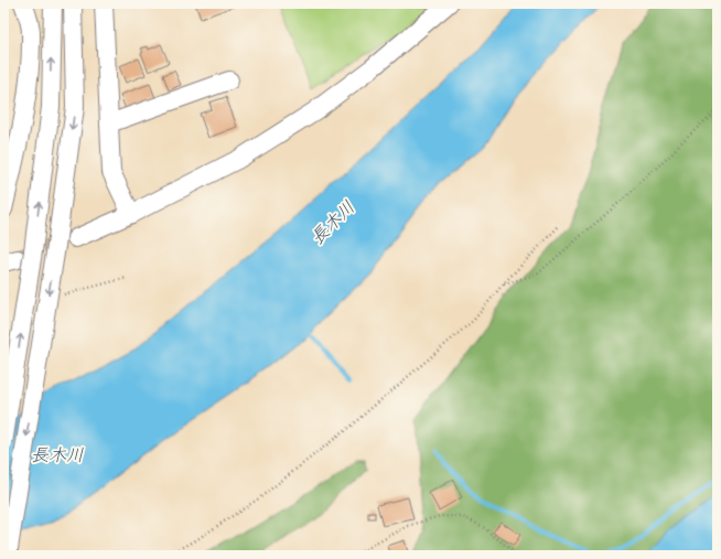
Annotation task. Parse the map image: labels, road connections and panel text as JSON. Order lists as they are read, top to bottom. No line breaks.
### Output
{"water":["長木川"]}
